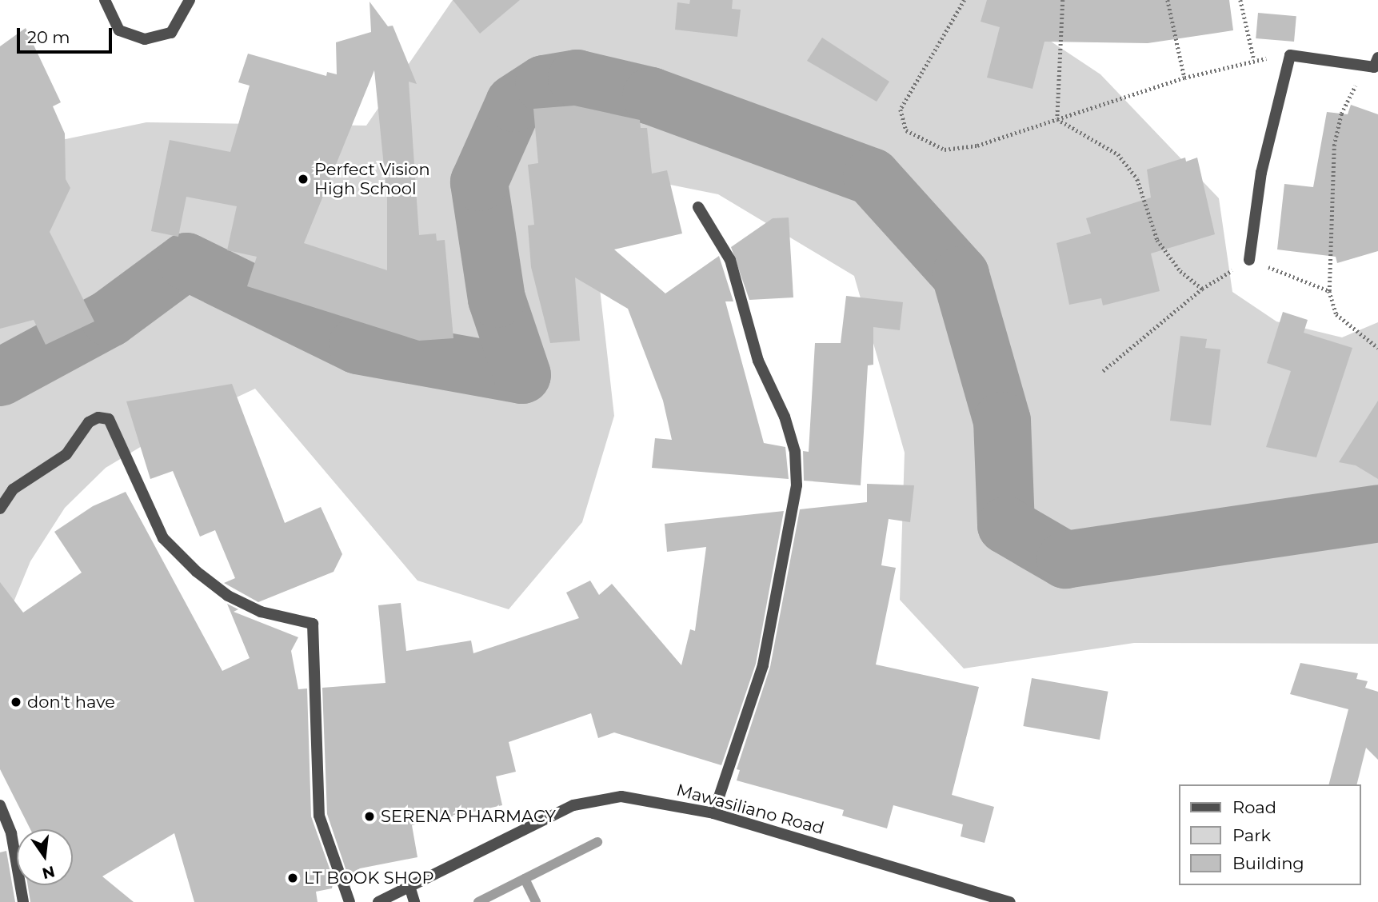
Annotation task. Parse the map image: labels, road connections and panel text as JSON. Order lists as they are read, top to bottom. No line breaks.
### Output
{"streets":{"street":["Mawasiliano Road"]},"places":["Perfect Vision High School","don't have","SERENA PHARMACY","LT BOOK SHOP"],"legend":["Road","Park","Building"],"scale_bar":"20 m","north":"bottom"}
